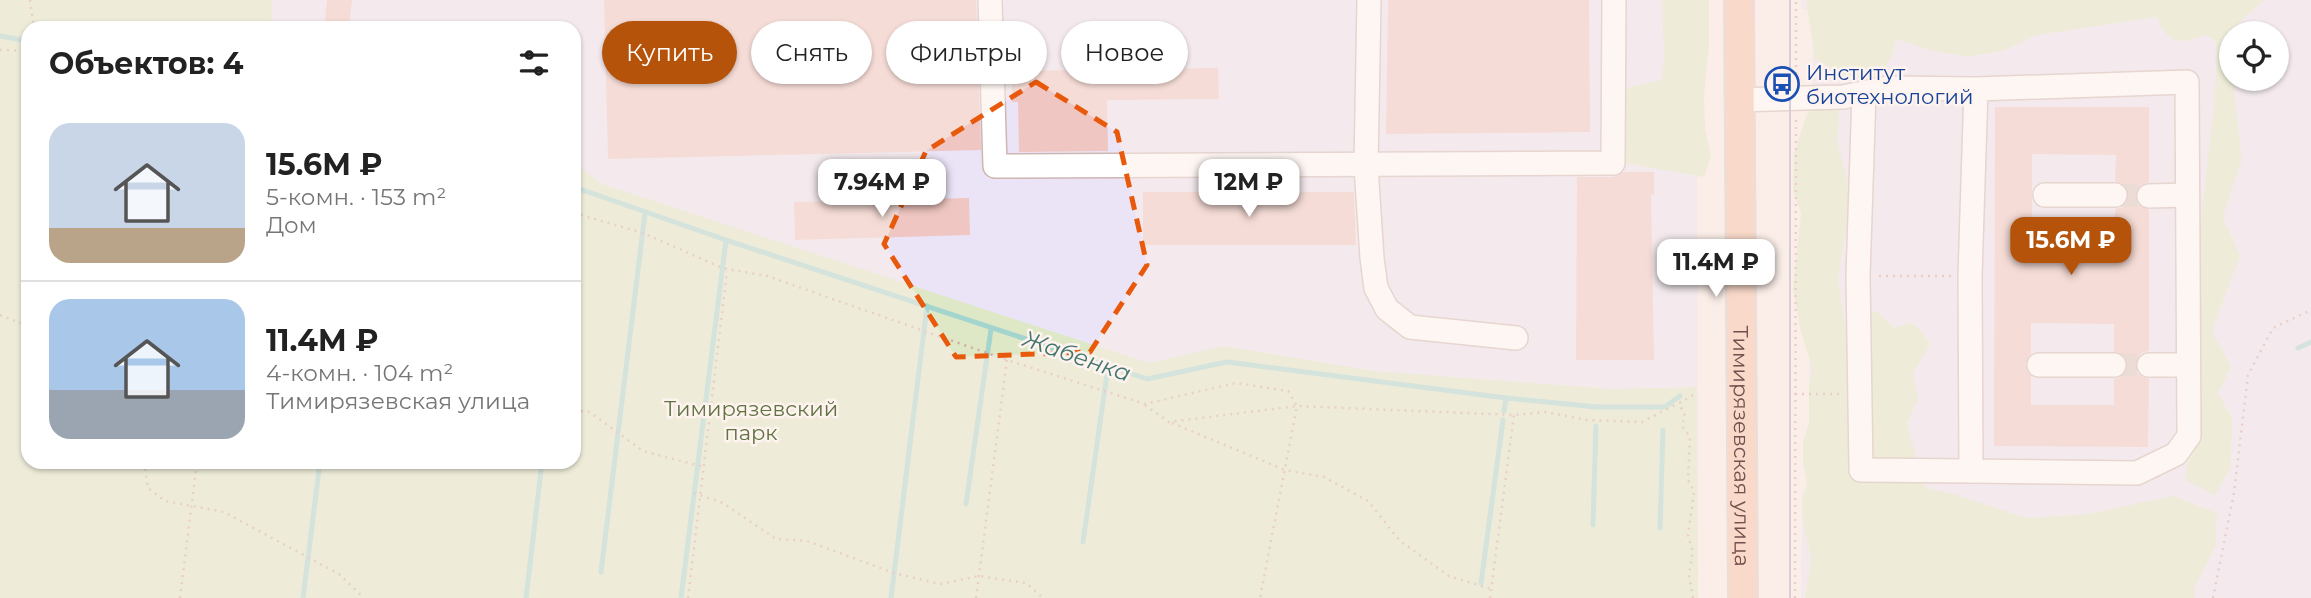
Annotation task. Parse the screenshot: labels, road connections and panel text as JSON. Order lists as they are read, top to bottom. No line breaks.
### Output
{"streets":{"main road":["Тимирязевская улица"]},"water":["Жабенка"],"parks":["Тимирязевский парк"],"places":{"bus stop":["Институт биотехнологий"]},"page":{"chip":["Купить","Снять","Фильтры","Новое"],"heading":"Объектов: 4","list":[{"name":"15.6M ₽","note":"5-комн. · 153 m² · Дом"},{"name":"11.4M ₽","note":"4-комн. · 104 m² · Тимирязевская улица"}],"price":["7.94M ₽","12M ₽","15.6M ₽","11.4M ₽"]}}
